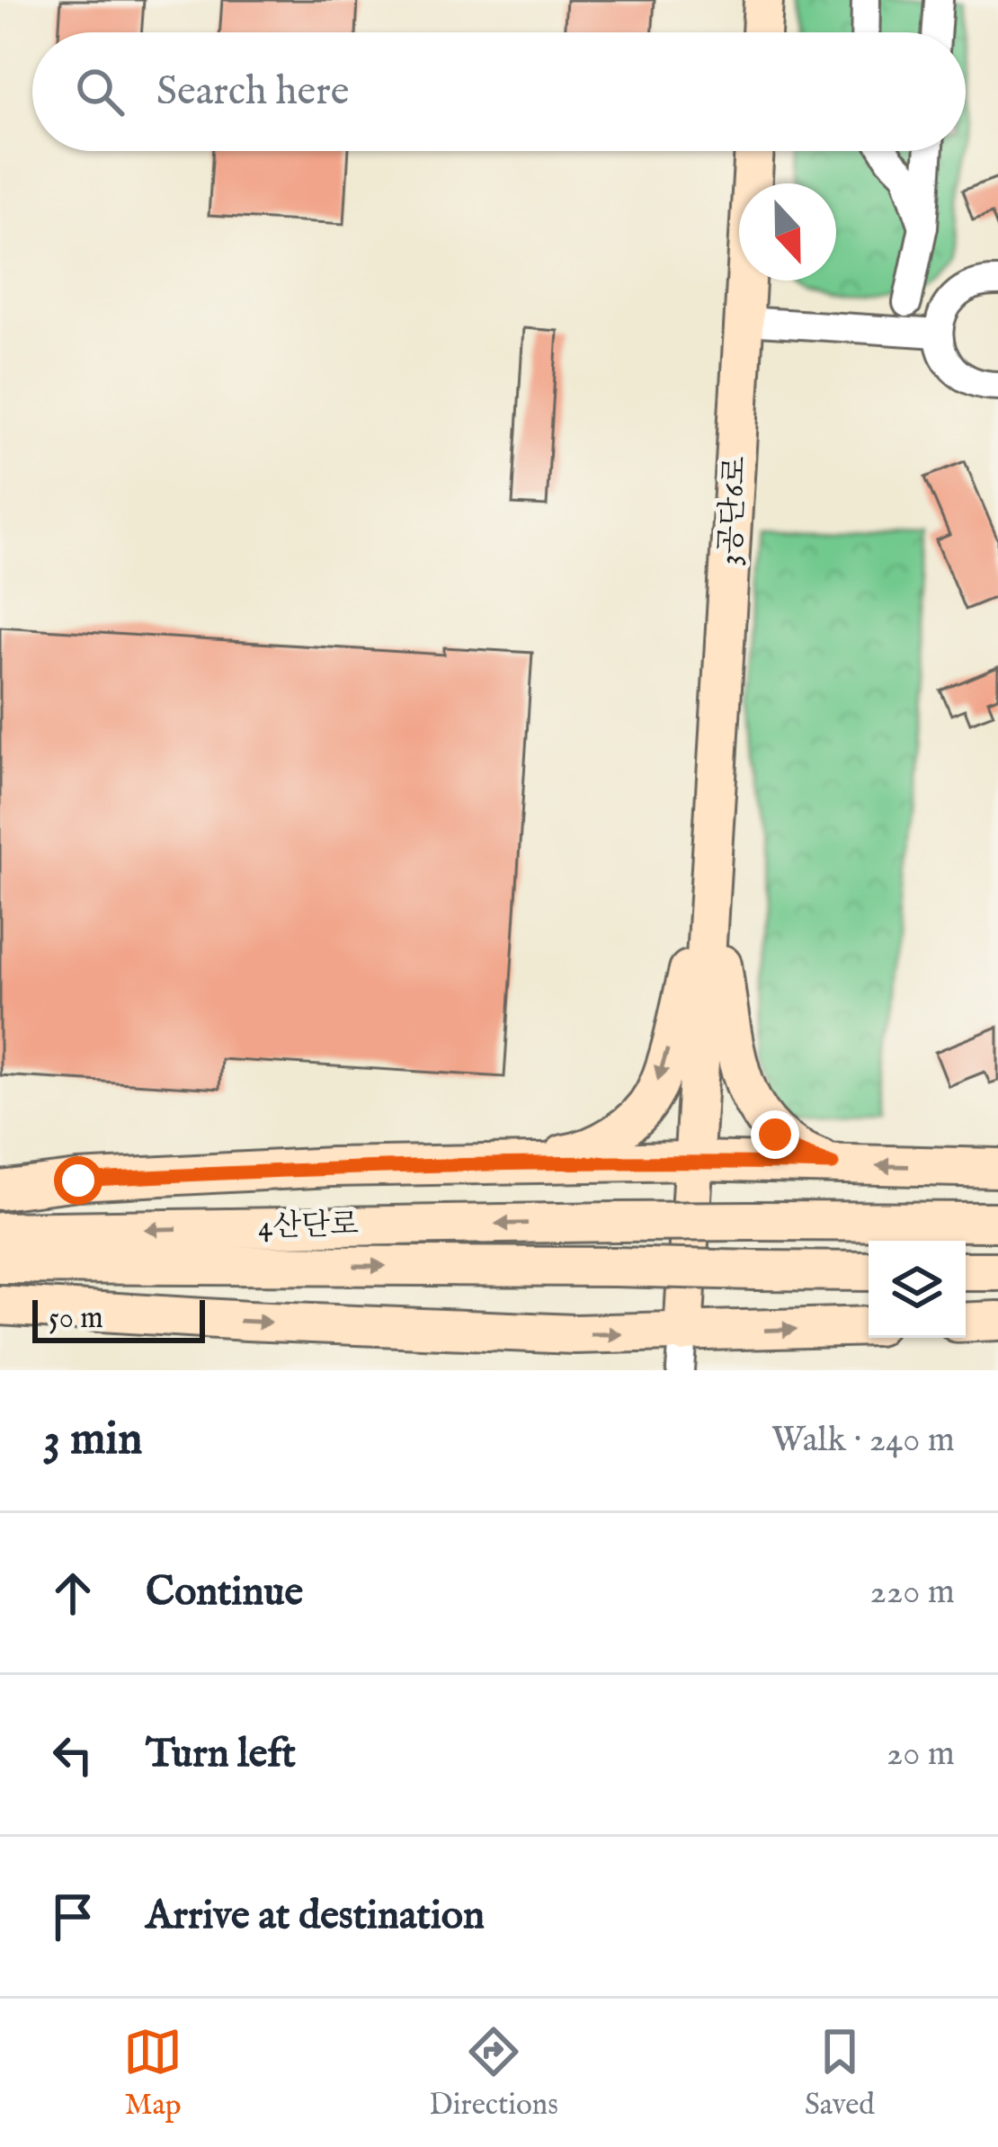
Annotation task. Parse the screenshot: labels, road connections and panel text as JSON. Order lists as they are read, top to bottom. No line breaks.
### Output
{"streets":{"main road":["3공단6로","4산단로"]},"scale_bar":"50 m","north":"bottom","page":{"search":"Search here","scale":"50 m","heading":["3 min","Walk · 240 m"],"list":[["Continue","220 m"],["Turn left","20 m"],"Arrive at destination"],"nav":["Map","Directions","Saved"]}}
